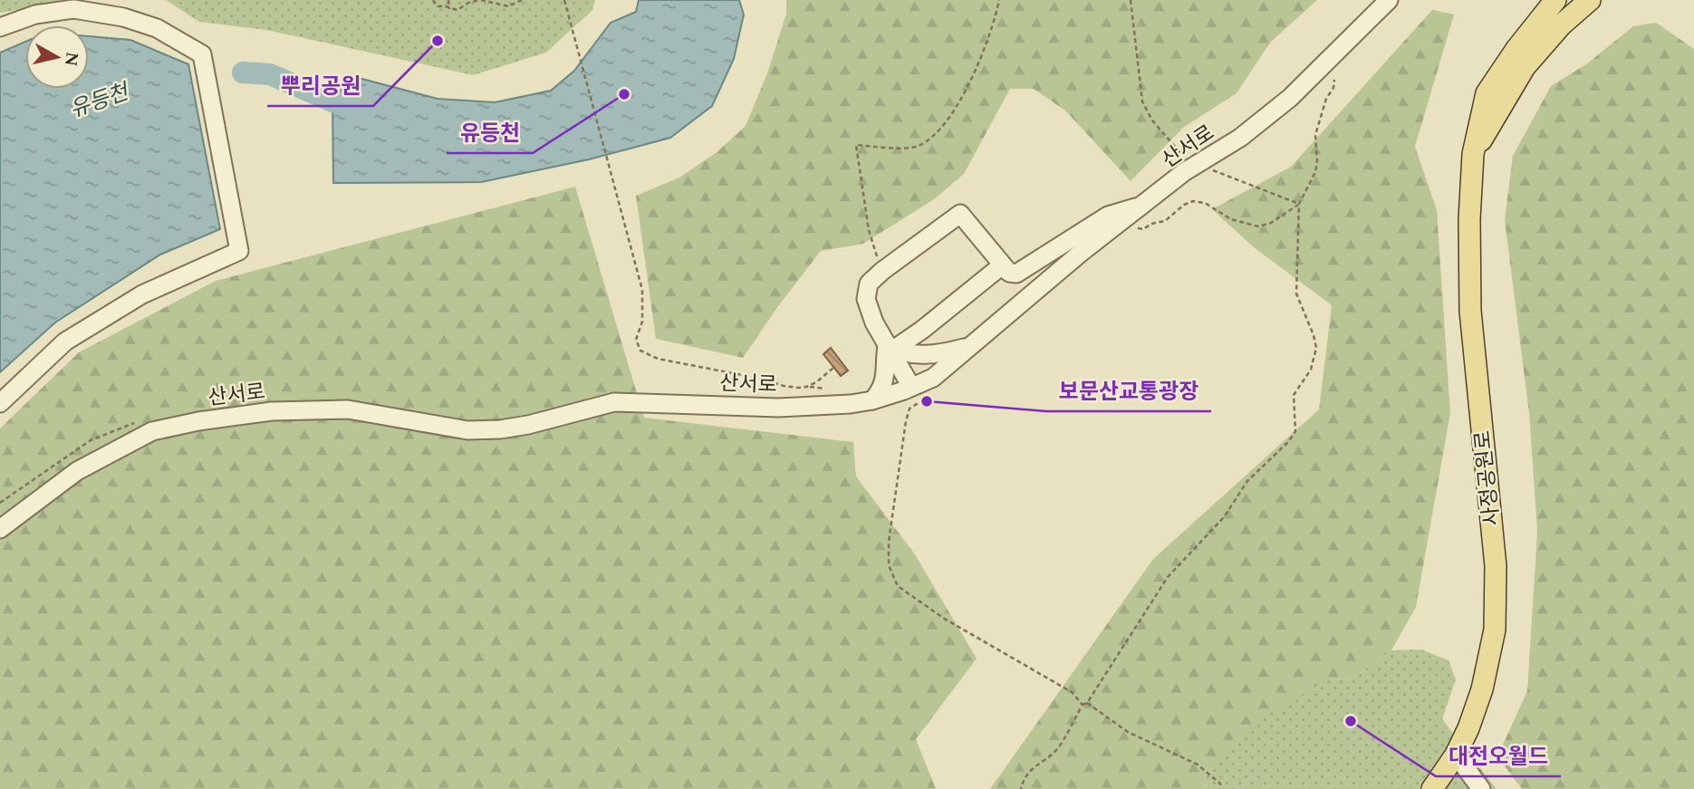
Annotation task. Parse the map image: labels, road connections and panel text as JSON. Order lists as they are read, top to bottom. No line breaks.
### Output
{"streets":{"main road":["사정공원로"],"street":["산서로"]},"water":["유등천"],"places":["뿌리공원","유등천","보문산교통광장","대전오월드"],"north":"right"}
